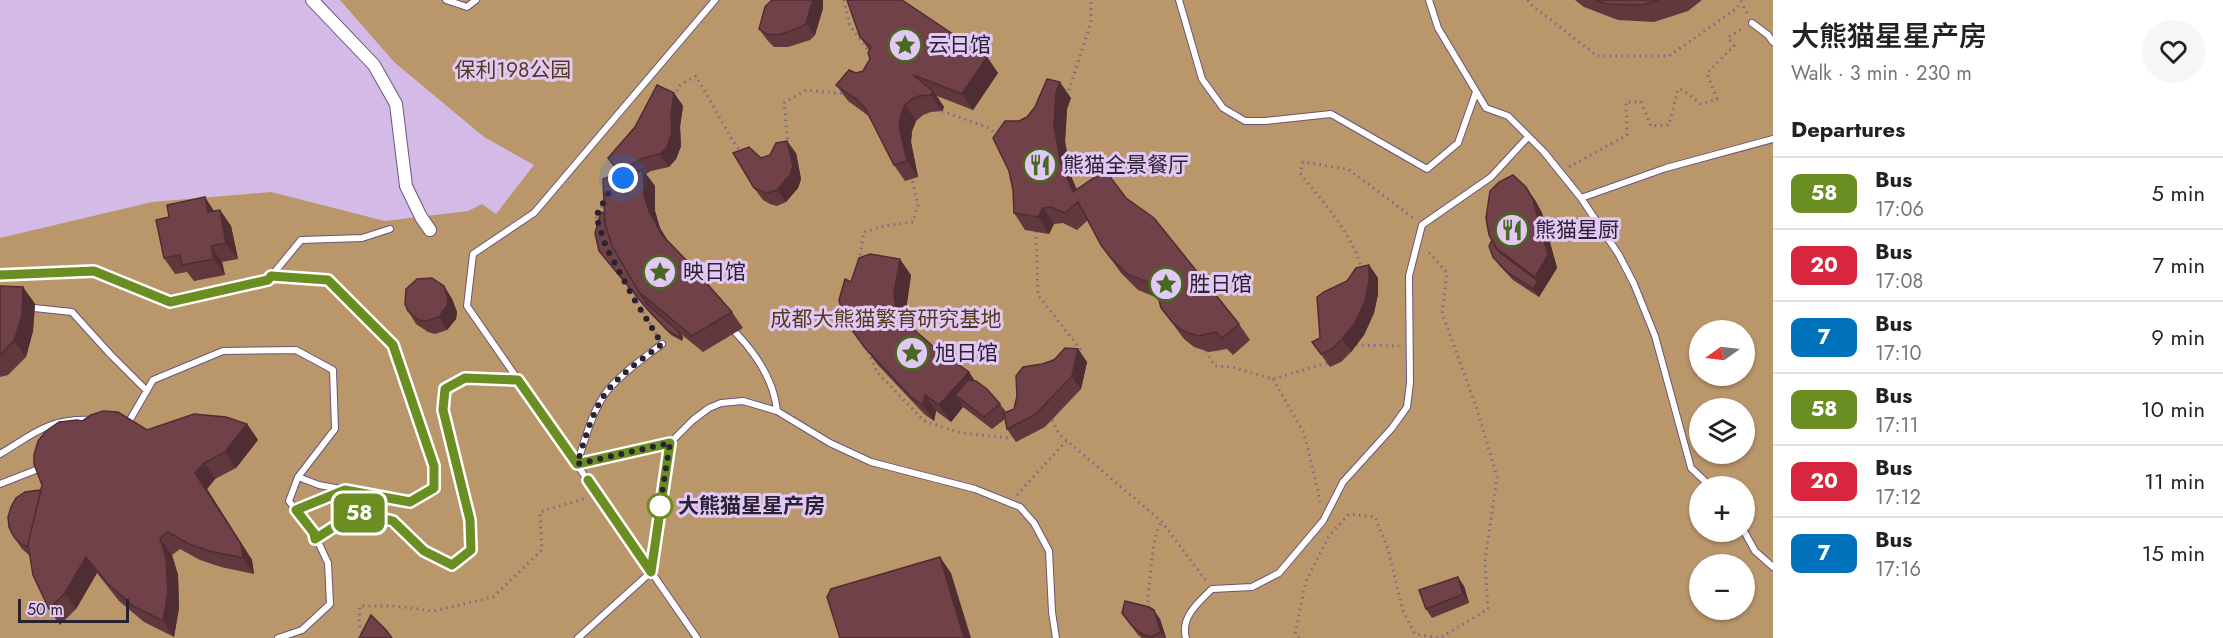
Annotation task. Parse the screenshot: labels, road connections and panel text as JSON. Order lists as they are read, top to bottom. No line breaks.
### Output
{"parks":["保利198公园","成都大熊猫繁育研究基地"],"places":{"place":["云日馆","映日馆","胜日馆","旭日馆"],"restaurant":["熊猫全景餐厅","熊猫星厨"],"other":["大熊猫星星产房"]},"lines":["bus line 58"],"scale_bar":"50 m","north":"left","page":{"on_map":"58","heading":[["大熊猫星星产房","Walk · 3 min · 230 m"],"Departures"],"list":[{"mark":"58","name":"Bus","note":"17:06","value":"5 min"},{"mark":"20","name":"Bus","note":"17:08","value":"7 min"},{"mark":"7","name":"Bus","note":"17:10","value":"9 min"},{"mark":"58","name":"Bus","note":"17:11","value":"10 min"},{"mark":"20","name":"Bus","note":"17:12","value":"11 min"},{"mark":"7","name":"Bus","note":"17:16","value":"15 min"}],"map_buttons":["+","−"],"scale":"50 m"}}
